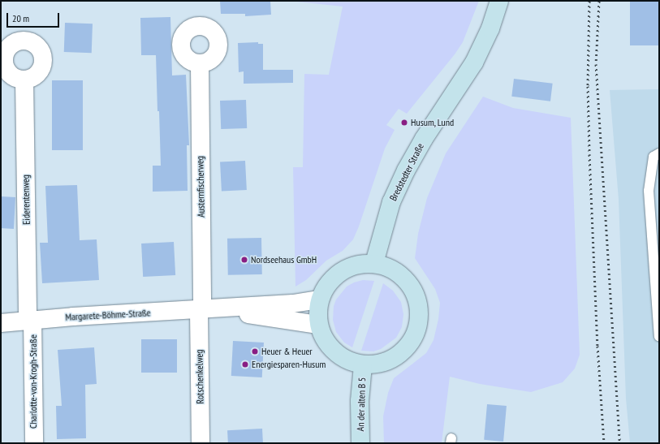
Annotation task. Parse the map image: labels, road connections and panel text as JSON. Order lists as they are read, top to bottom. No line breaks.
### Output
{"streets":{"main road":["Bredstedter Straße","An der alten B 5"],"street":["Austernfischerweg","Eiderentenweg","Margarete-Böhme-Straße","Rotschenkelweg","Charlotte-von-Krogh-Straße"]},"crossings":[["Bredstedter Straße","Margarete-Böhme-Straße"],["Bredstedter Straße","An der alten B 5"],["Austernfischerweg","Margarete-Böhme-Straße"],["Austernfischerweg","Rotschenkelweg"],["Eiderentenweg","Margarete-Böhme-Straße"],["Eiderentenweg","Charlotte-von-Krogh-Straße"],["Margarete-Böhme-Straße","Rotschenkelweg"],["Margarete-Böhme-Straße","Charlotte-von-Krogh-Straße"],["Margarete-Böhme-Straße","An der alten B 5"]],"places":["Husum, Lund","Nordseehaus GmbH","Heuer & Heuer","Energiesparen-Husum"],"scale_bar":"20 m"}
